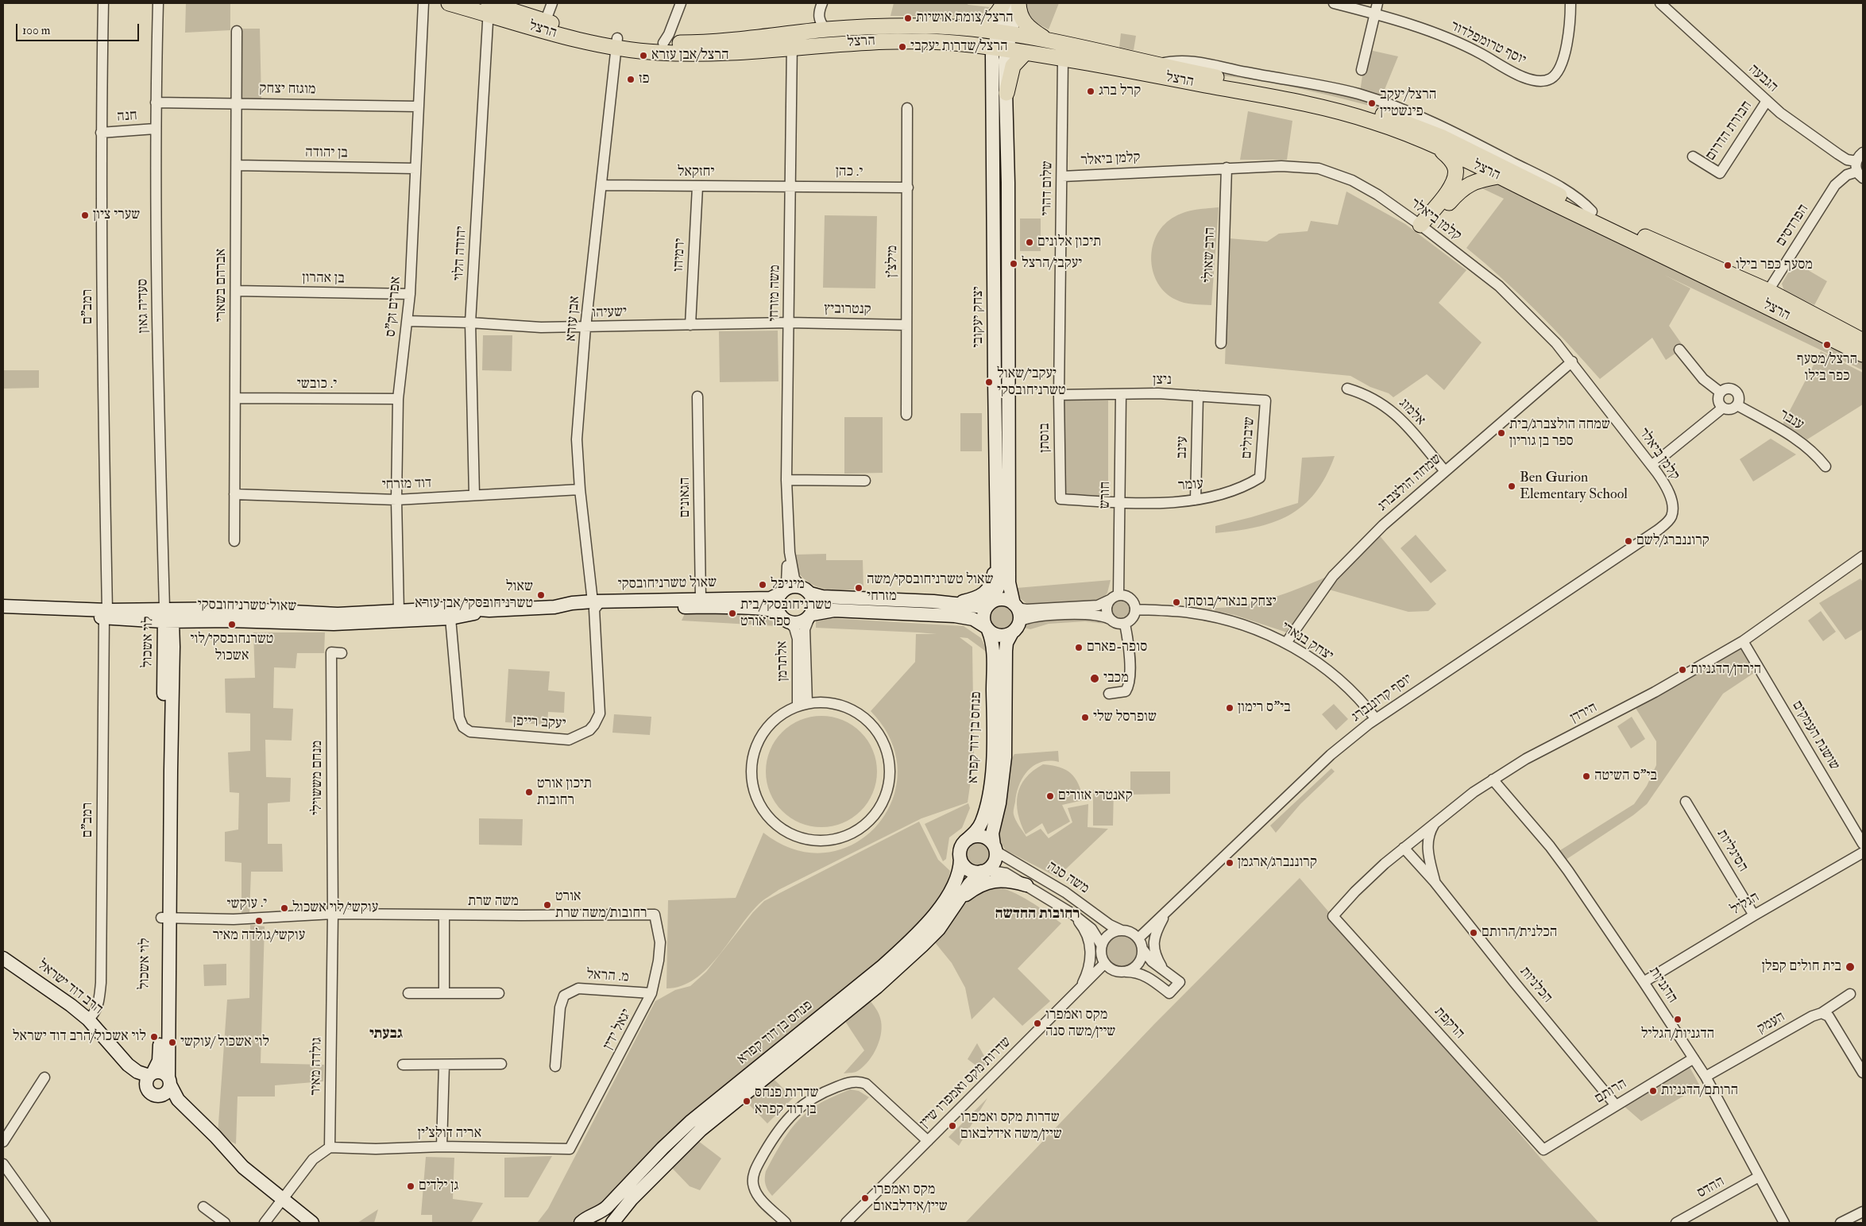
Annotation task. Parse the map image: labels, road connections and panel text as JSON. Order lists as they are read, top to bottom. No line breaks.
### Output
{"streets":{"main road":["הרצל"],"street":["יוסף טרומפלדור","הגבעה","מוגזח יצחק","חנה","חבורת הדרום","בן יהודה","קלמן ביאלר","יחזקאל","י. כהן","שלום דהרי","הפרדסים","יהודה הלוי","ירמיהו","הרב שאולי","מילצ'ן","בן אהרון","אברהם בשארי","משה מזרחי","סעדיה גאון","רמב\"ם","אפרים זק\"ס","קנטרוביץ","ישעיהו","יצחק יעקובי","אבן עזרא","ניצן","י. כובשי","אלמוג","ענבר","בוסתן","שיבולים","עינב","שמחה הולצברג","דוד מזרחי","עומר","חורש","הגאונים","שאול טשרניחובסקי","לוי אשכול","יצחק בנארי","אלתרמן","יוסף קרוננברג","הירדן","יעקב רייפן","שושנת העמקים","פנחס בן דוד קפרא","מנחם מששוילי","הסיגליות","משה סנה","משה שרת","י. עוקשי","הגליל","מ. הראל","הכלניות","הדגניות","הרב דוד ישראל","הרקפת","העמק","יגאל ידין","גולדה מאיר","שדרות מקס ואמפרו שיין","הרותם","אריה דולצ'ין","ההדס"]},"crossings":[["הרצל","שלום דהרי"],["הרצל","הפרדסים"],["הרצל","יהודה הלוי"],["הרצל","משה מזרחי"],["הרצל","יצחק יעקובי"],["הרצל","אבן עזרא"],["הגבעה","חבורת הדרום"],["הגבעה","הפרדסים"],["מוגזח יצחק","אברהם בשארי"],["מוגזח יצחק","סעדיה גאון"],["מוגזח יצחק","אפרים זק\"ס"],["חנה","סעדיה גאון"],["חנה","רמב\"ם"],["בן יהודה","אברהם בשארי"],["בן יהודה","אפרים זק\"ס"],["קלמן ביאלר","שלום דהרי"],["קלמן ביאלר","הרב שאולי"],["קלמן ביאלר","שמחה הולצברג"],["קלמן ביאלר","יוסף קרוננברג"],["יחזקאל","י. כהן"],["יחזקאל","ירמיהו"],["יחזקאל","משה מזרחי"],["יחזקאל","אבן עזרא"],["י. כהן","מילצ'ן"],["י. כהן","משה מזרחי"],["שלום דהרי","בוסתן"],["יהודה הלוי","ישעיהו"],["יהודה הלוי","דוד מזרחי"],["ירמיהו","ישעיהו"],["מילצ'ן","קנטרוביץ"],["בן אהרון","אברהם בשארי"],["בן אהרון","אפרים זק\"ס"],["אברהם בשארי","י. כובשי"],["אברהם בשארי","דוד מזרחי"],["משה מזרחי","קנטרוביץ"],["משה מזרחי","ישעיהו"],["משה מזרחי","שאול טשרניחובסקי"],["משה מזרחי","אלתרמן"],["סעדיה גאון","שאול טשרניחובסקי"],["סעדיה גאון","לוי אשכול"],["רמב\"ם","שאול טשרניחובסקי"],["רמב\"ם","הרב דוד ישראל"],["אפרים זק\"ס","ישעיהו"],["אפרים זק\"ס","י. כובשי"],["אפרים זק\"ס","דוד מזרחי"],["אפרים זק\"ס","שאול טשרניחובסקי"],["קנטרוביץ","ישעיהו"],["ישעיהו","אבן עזרא"],["יצחק יעקובי","פנחס בן דוד קפרא"],["אבן עזרא","דוד מזרחי"],["אבן עזרא","שאול טשרניחובסקי"],["אבן עזרא","יעקב רייפן"],["ניצן","בוסתן"],["ניצן","שיבולים"],["ניצן","עינב"],["ניצן","חורש"],["אלמוג","שמחה הולצברג"],["בוסתן","עומר"],["בוסתן","חורש"],["שיבולים","עומר"],["עינב","עומר"],["שמחה הולצברג","יצחק בנארי"],["עומר","חורש"],["חורש","יצחק בנארי"],["הגאונים","שאול טשרניחובסקי"],["שאול טשרניחובסקי","לוי אשכול"],["שאול טשרניחובסקי","אלתרמן"],["שאול טשרניחובסקי","יעקב רייפן"],["לוי אשכול","י. עוקשי"],["לוי אשכול","הרב דוד ישראל"],["יצחק בנארי","יוסף קרוננברג"],["יוסף קרוננברג","משה סנה"],["יוסף קרוננברג","שדרות מקס ואמפרו שיין"],["הירדן","שושנת העמקים"],["הירדן","הכלניות"],["הירדן","הדגניות"],["הירדן","הרקפת"],["פנחס בן דוד קפרא","משה סנה"],["מנחם מששוילי","משה שרת"],["מנחם מששוילי","י. עוקשי"],["מנחם מששוילי","גולדה מאיר"],["הסיגליות","הגליל"],["משה סנה","שדרות מקס ואמפרו שיין"],["משה שרת","י. עוקשי"],["משה שרת","יגאל ידין"],["משה שרת","גולדה מאיר"],["י. עוקשי","גולדה מאיר"],["הגליל","הדגניות"],["מ. הראל","יגאל ידין"],["הכלניות","הרותם"],["הדגניות","העמק"],["הדגניות","הרותם"],["הדגניות","ההדס"],["הרקפת","הרותם"],["יגאל ידין","אריה דולצ'ין"],["גולדה מאיר","אריה דולצ'ין"]],"districts":["רחובות החדשה","גבעתי"],"places":["הרצל/צומת אושיות","הרצל/שדרות יעקבי","הרצל/אבן עזרא","פז","קרל ברג","הרצל/יעקב פינשטיין","שערי ציון","תיכון אלונים","יעקבי/הרצל","מסעף כפר בילו","הרצל/מסעף כפר בילו","יעקבי/שאול טשרניחובסקי","שמחה הולצברג/בית ספר בן גוריון","Ben Gurion Elementary School","קרוננברג/לשם","מיניכל","שאול טשרניחובסקי/משה מזרחי","שאול טשרניחובסקי/אבן עזרא","יצחק בנארי/בוסתן","טשרניחובסקי/בית ספר אורט","טשרנחובסקי/לוי אשכול","סופר-פארם","הירדן/הדגניות","מכבי","בי\"ס רימון","שופרסל שלי","בי\"ס השיטה","תיכון אורט רחובות","קאנטרי אזורים","קרוננברג/ארגמן","אורט רחובות/משה שרת","עוקשי/לוי אשכול","עוקשי/גולדה מאיר","הכלנית/הרותם","בית חולים קפלן","הדגניות/הגליל","מקס ואמפרו שיין/משה סנה","לוי אשכול/הרב דוד ישראל","לוי אשכול /עוקשי","הרותם/הדגניות","שדרות פנחס בן דוד קפרא","שדרות מקס ואמפרו שיין/משה אידלבאום","גן ילדים","מקס ואמפרו שיין/אידלבאום"],"scale_bar":"100 m"}
